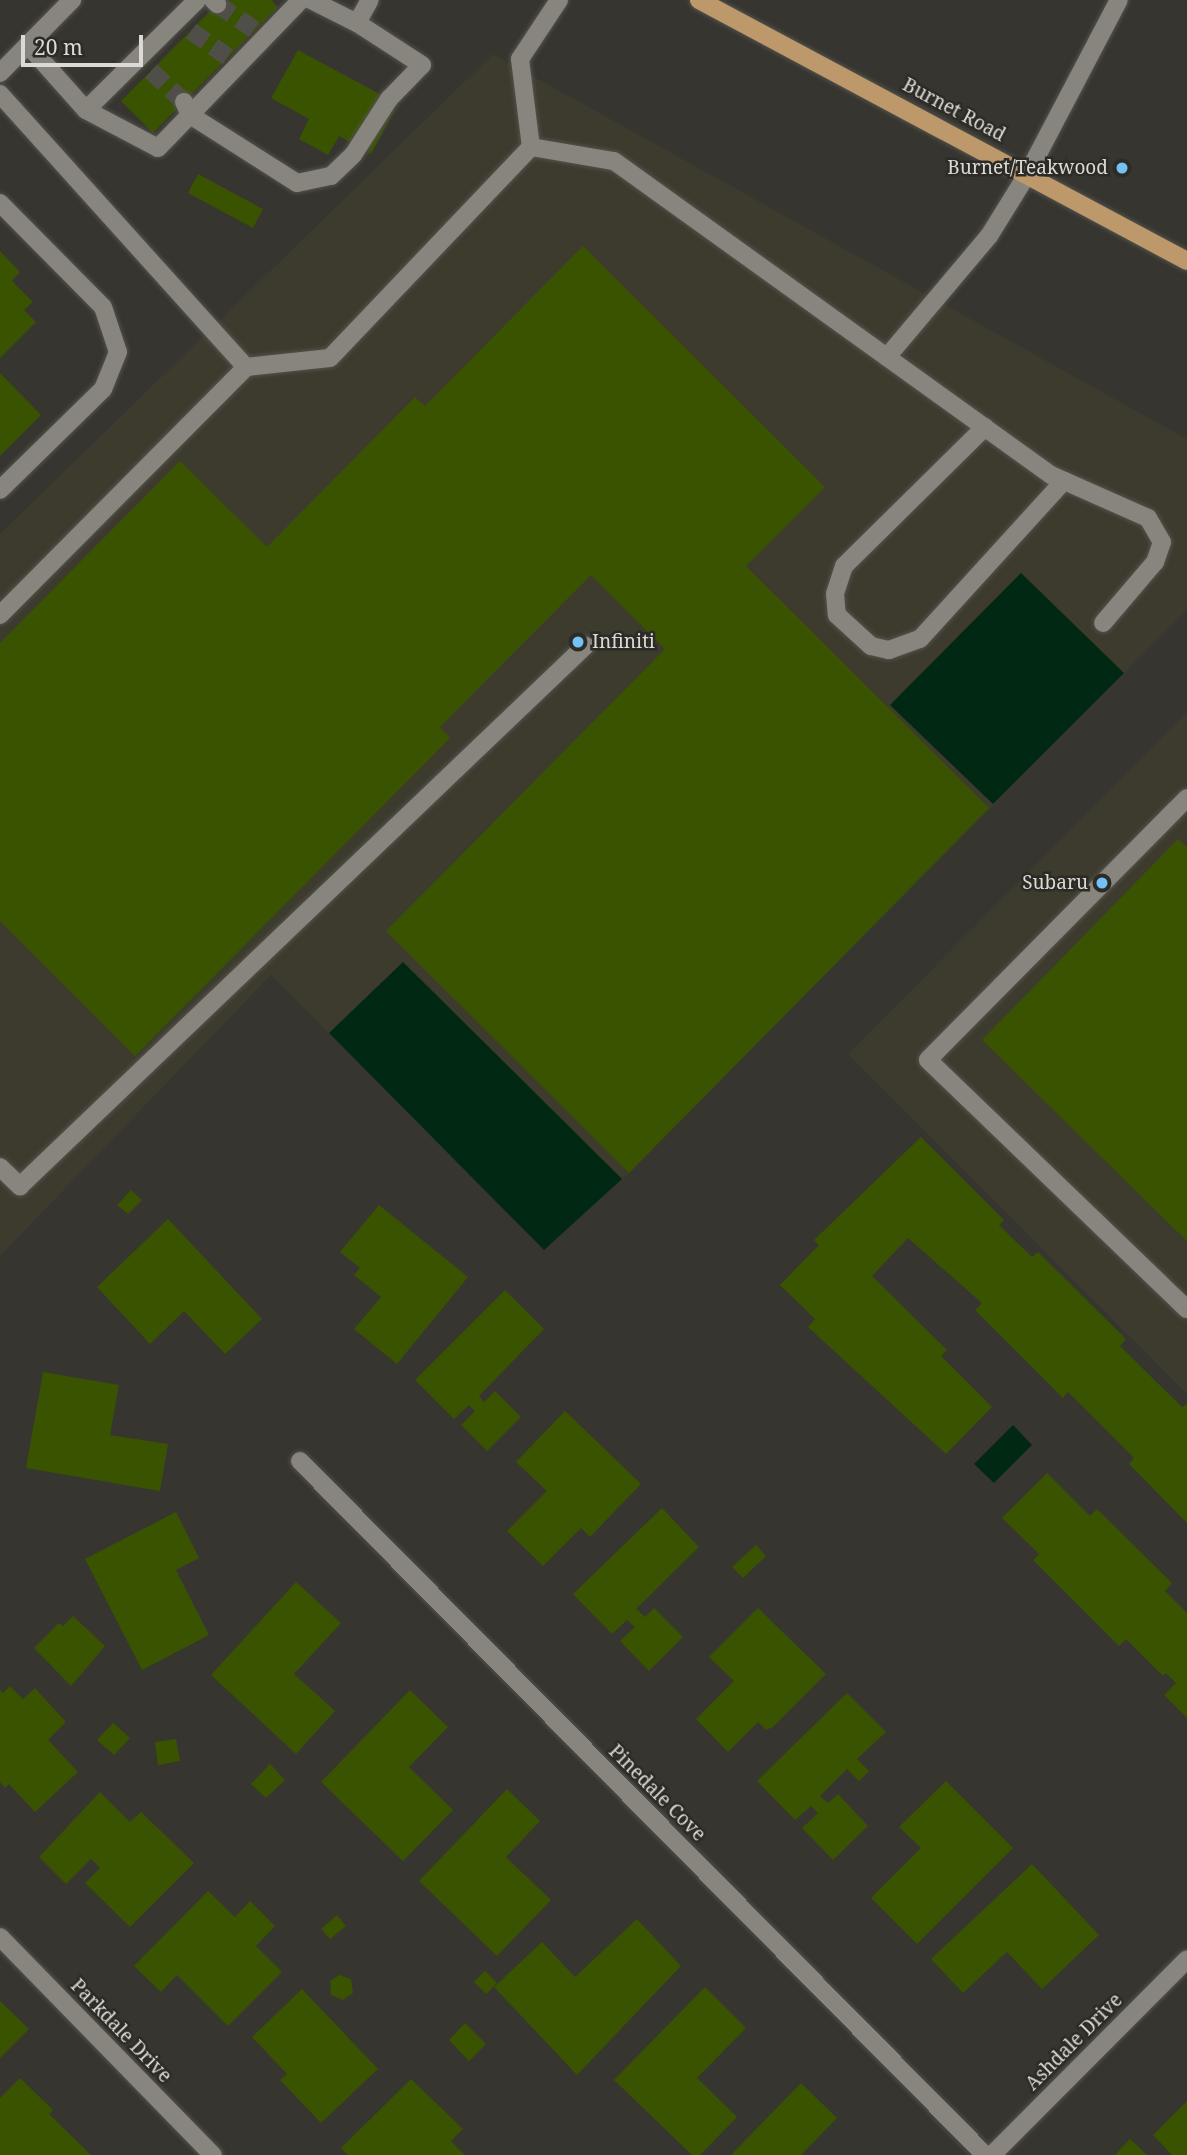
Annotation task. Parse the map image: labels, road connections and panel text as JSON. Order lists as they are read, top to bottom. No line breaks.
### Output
{"streets":{"main road":["Burnet Road"],"street":["Pinedale Cove","Parkdale Drive","Ashdale Drive"]},"places":["Burnet/Teakwood","Infiniti","Subaru"],"scale_bar":"20 m"}
